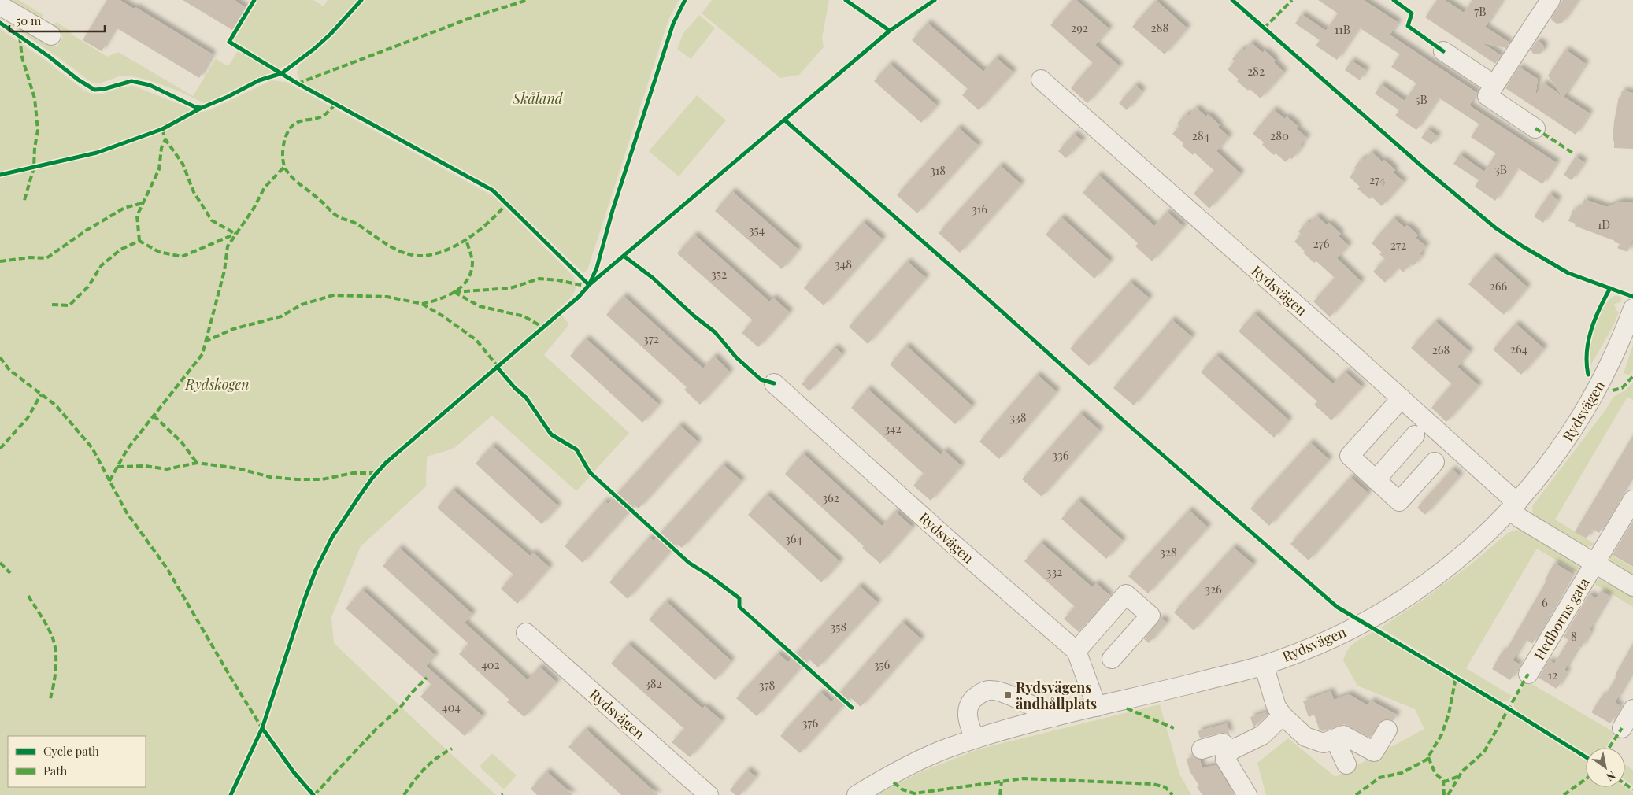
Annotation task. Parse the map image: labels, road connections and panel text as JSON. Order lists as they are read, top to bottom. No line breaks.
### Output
{"streets":{"street":["Rydsvägen","Hedborns gata"]},"crossings":[["Rydsvägen","Hedborns gata"]],"parks":["Skåland","Rydskogen"],"places":{"transit":["Rydsvägens ändhållplats"]},"house_numbers":["7B","292","288","11B","282","5B","284","280","3B","318","274","316","1D","354","276","272","348","352","266","372","264","268","338","342","336","362","364","328","332","326","6","358","8","402","356","12","382","378","404","376"],"legend":["Cycle path","Path"],"scale_bar":"50 m","north":"bottom right"}
